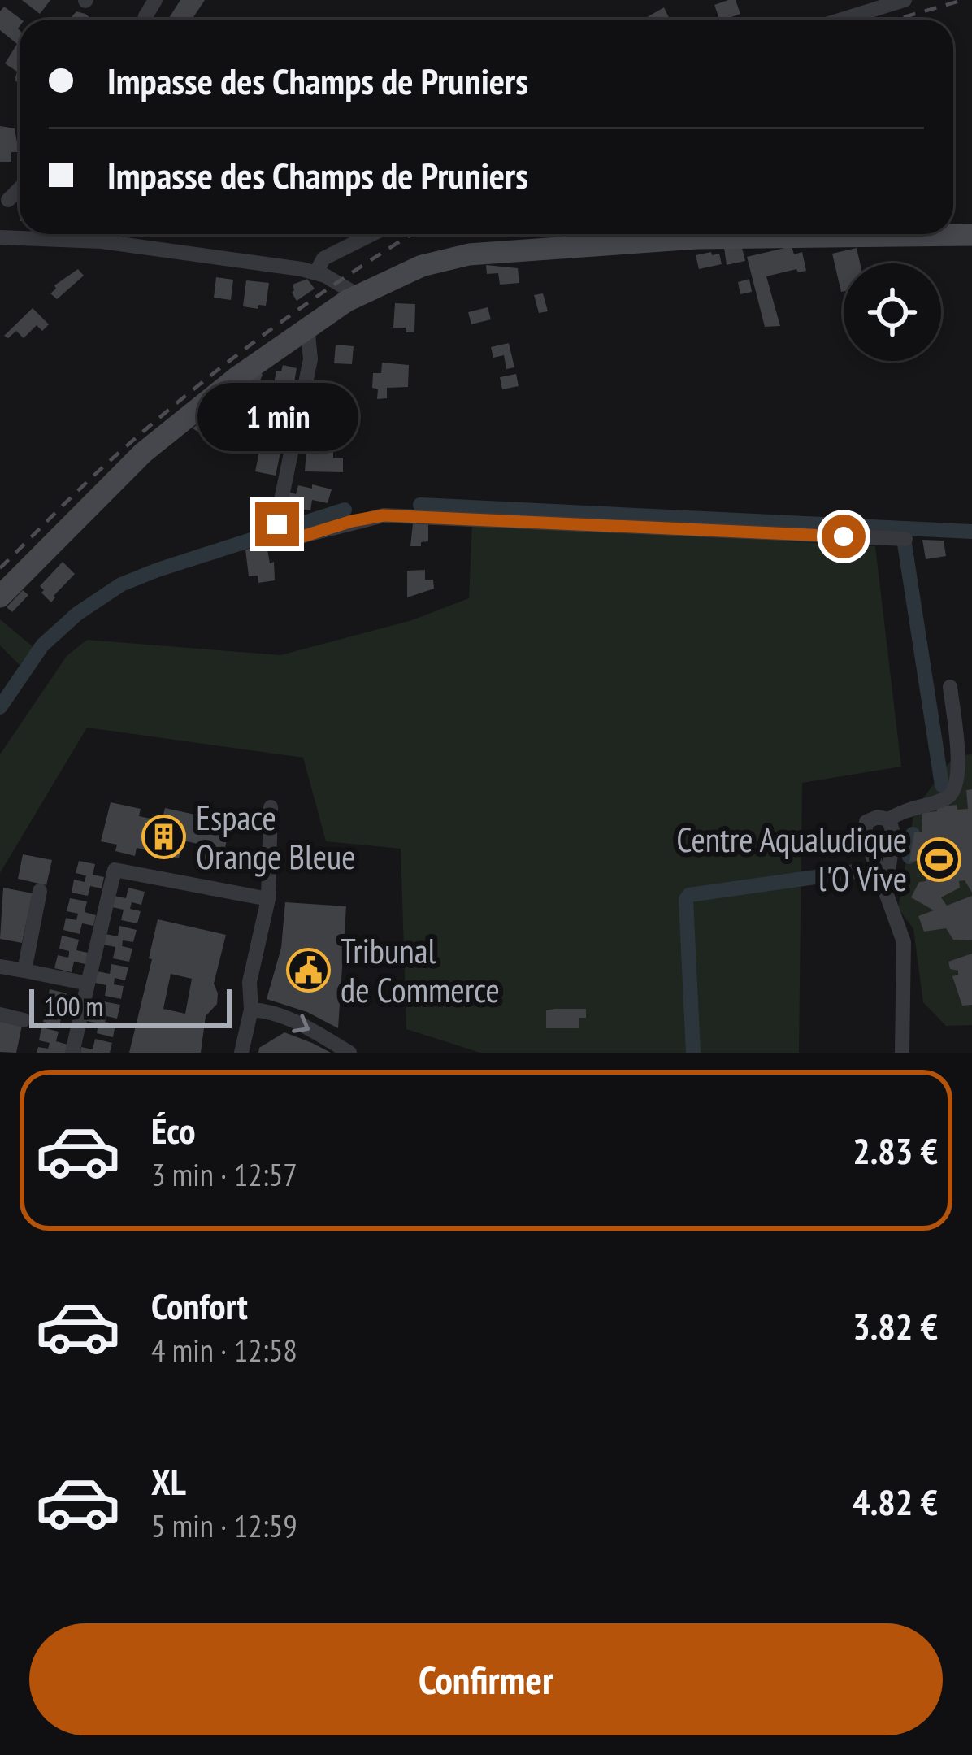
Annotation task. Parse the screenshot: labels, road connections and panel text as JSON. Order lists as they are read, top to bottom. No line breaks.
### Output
{"places":{"building":["Espace Orange Bleue"],"sports":["Centre Aqualudique l'O Vive"],"public building":["Tribunal de Commerce"]},"scale_bar":"100 m","page":{"banner":["Impasse des Champs de Pruniers","Impasse des Champs de Pruniers"],"bubble":"1 min","scale":"100 m","list":[{"name":"Éco","note":"3 min · 12:57","value":"2.83 €"},{"name":"Confort","note":"4 min · 12:58","value":"3.82 €"},{"name":"XL","note":"5 min · 12:59","value":"4.82 €"}],"buttons":"Confirmer"}}
